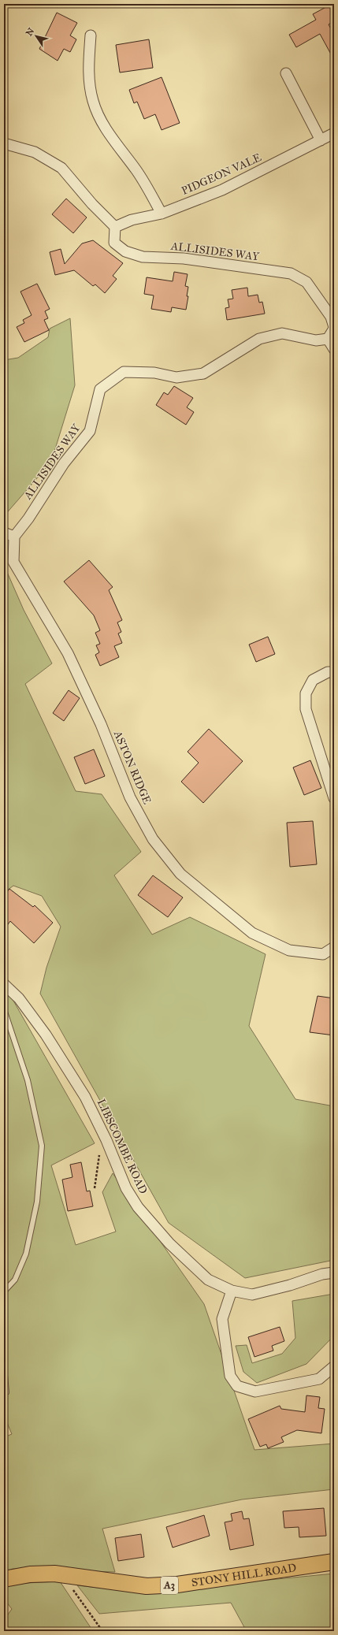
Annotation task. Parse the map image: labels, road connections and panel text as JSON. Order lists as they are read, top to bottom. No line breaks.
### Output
{"streets":{"main road":["STONY HILL ROAD","A3"],"street":["PIDGEON VALE","ALLISIDES WAY","ASTON RIDGE","LIBSCOMBE ROAD"]},"crossings":[["PIDGEON VALE","ALLISIDES WAY"],["ALLISIDES WAY","ASTON RIDGE"]],"north":"top left"}
